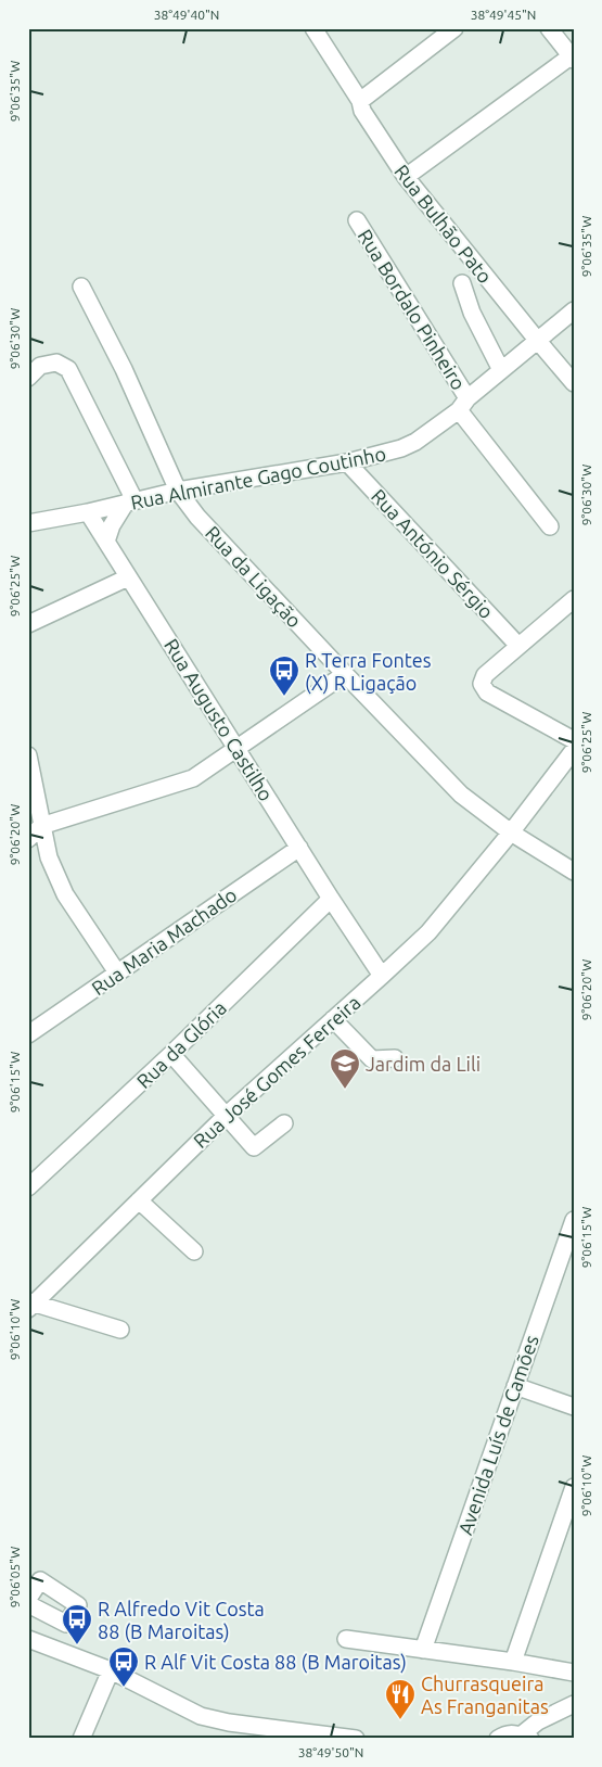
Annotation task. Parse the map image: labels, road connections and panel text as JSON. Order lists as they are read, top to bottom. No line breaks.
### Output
{"streets":{"street":["Rua Bulhão Pato","Rua Bordalo Pinheiro","Rua Almirante Gago Coutinho","Rua António Sérgio","Rua da Ligação","Rua Augusto Castilho","Rua Maria Machado","Rua da Glória","Rua José Gomes Ferreira","Avenida Luís de Camões"]},"crossings":[["Rua Bulhão Pato","Rua Almirante Gago Coutinho"],["Rua Bordalo Pinheiro","Rua Almirante Gago Coutinho"],["Rua Almirante Gago Coutinho","Rua António Sérgio"],["Rua Almirante Gago Coutinho","Rua da Ligação"],["Rua Almirante Gago Coutinho","Rua Augusto Castilho"],["Rua da Ligação","Rua José Gomes Ferreira"],["Rua Augusto Castilho","Rua Maria Machado"],["Rua Augusto Castilho","Rua da Glória"],["Rua Augusto Castilho","Rua José Gomes Ferreira"]],"places":{"bus stop":["R Terra Fontes (X) R Ligação","R Alfredo Vit Costa 88 (B Maroitas)","R Alf Vit Costa 88 (B Maroitas)"],"school or university":["Jardim da Lili"],"restaurant":["Churrasqueira As Franganitas"]},"coordinates":["38°49'40\"N","38°49'45\"N","9°06'35\"W","9°06'30\"W","9°06'25\"W","9°06'20\"W","9°06'15\"W","9°06'10\"W","9°06'05\"W","38°49'50\"N"]}
